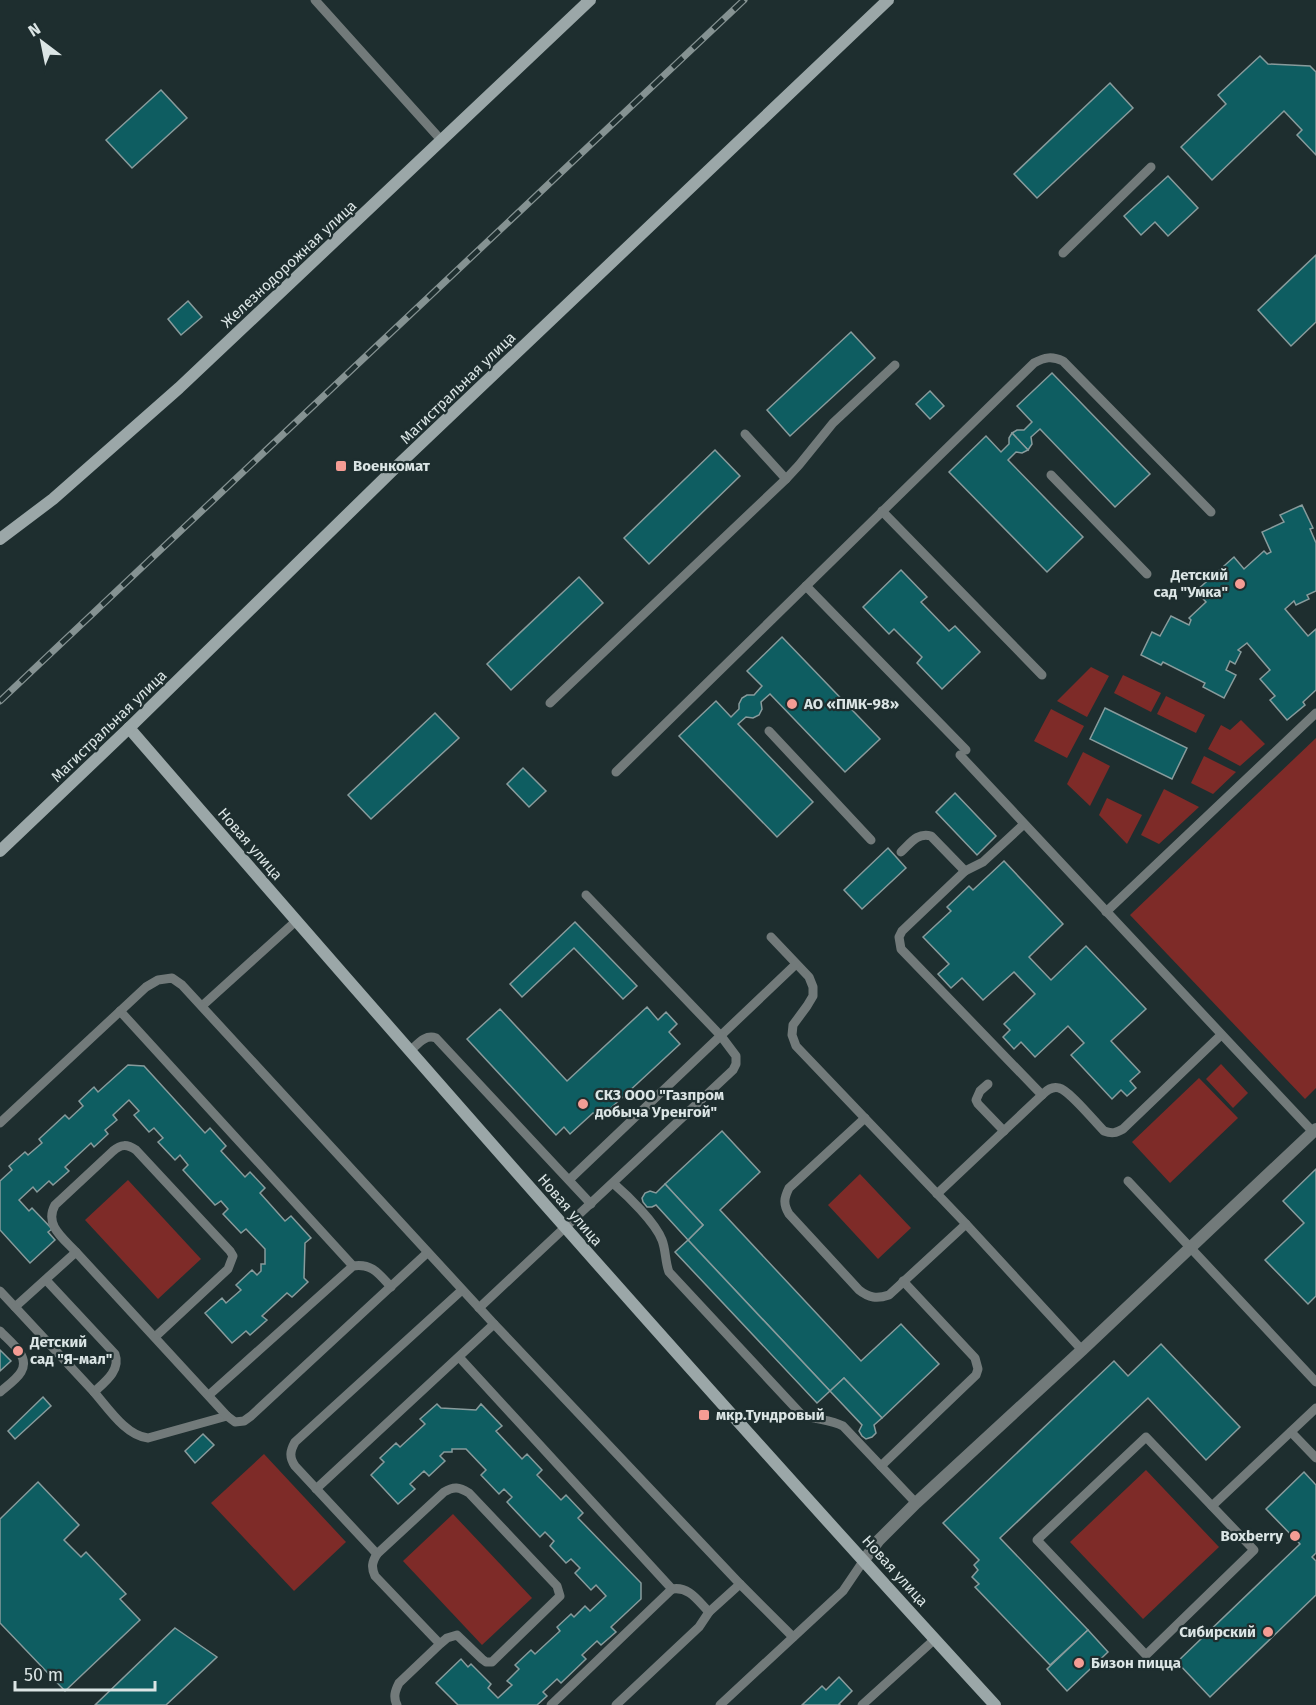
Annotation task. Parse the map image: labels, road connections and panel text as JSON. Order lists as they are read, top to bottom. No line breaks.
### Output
{"streets":{"main road":["Железнодорожная улица","Магистральная улица","Новая улица"]},"crossings":[["Магистральная улица","Новая улица"]],"places":{"transit":["Военкомат","мкр.Тундровый"],"other":["Детский сад \"Умка\"","АО «ПМК-98»","СКЗ ООО \"Газпром добыча Уренгой\"","Детский сад \"Я-мал\"","Boxberry","Сибирский","Бизон пицца"]},"scale_bar":"50 m","north":"top left"}
